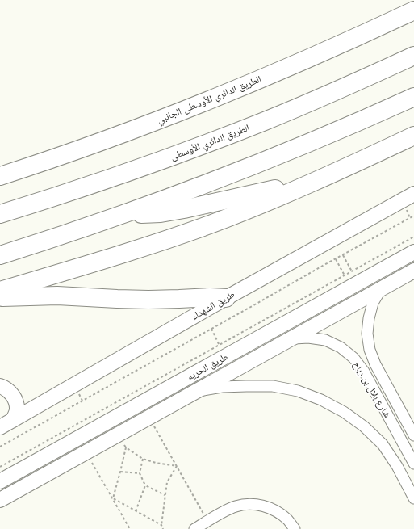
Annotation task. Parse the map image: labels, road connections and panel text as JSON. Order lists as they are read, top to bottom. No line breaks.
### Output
{"streets":{"highway":["الطريق الدائري الأوسطى الجانبي","الطريق الدائري الأوسطى"],"street":["طريق الشهداء","طريق الحريه","شارع بلال بن رباح"]},"crossings":[["طريق الحريه","شارع بلال بن رباح"]]}
